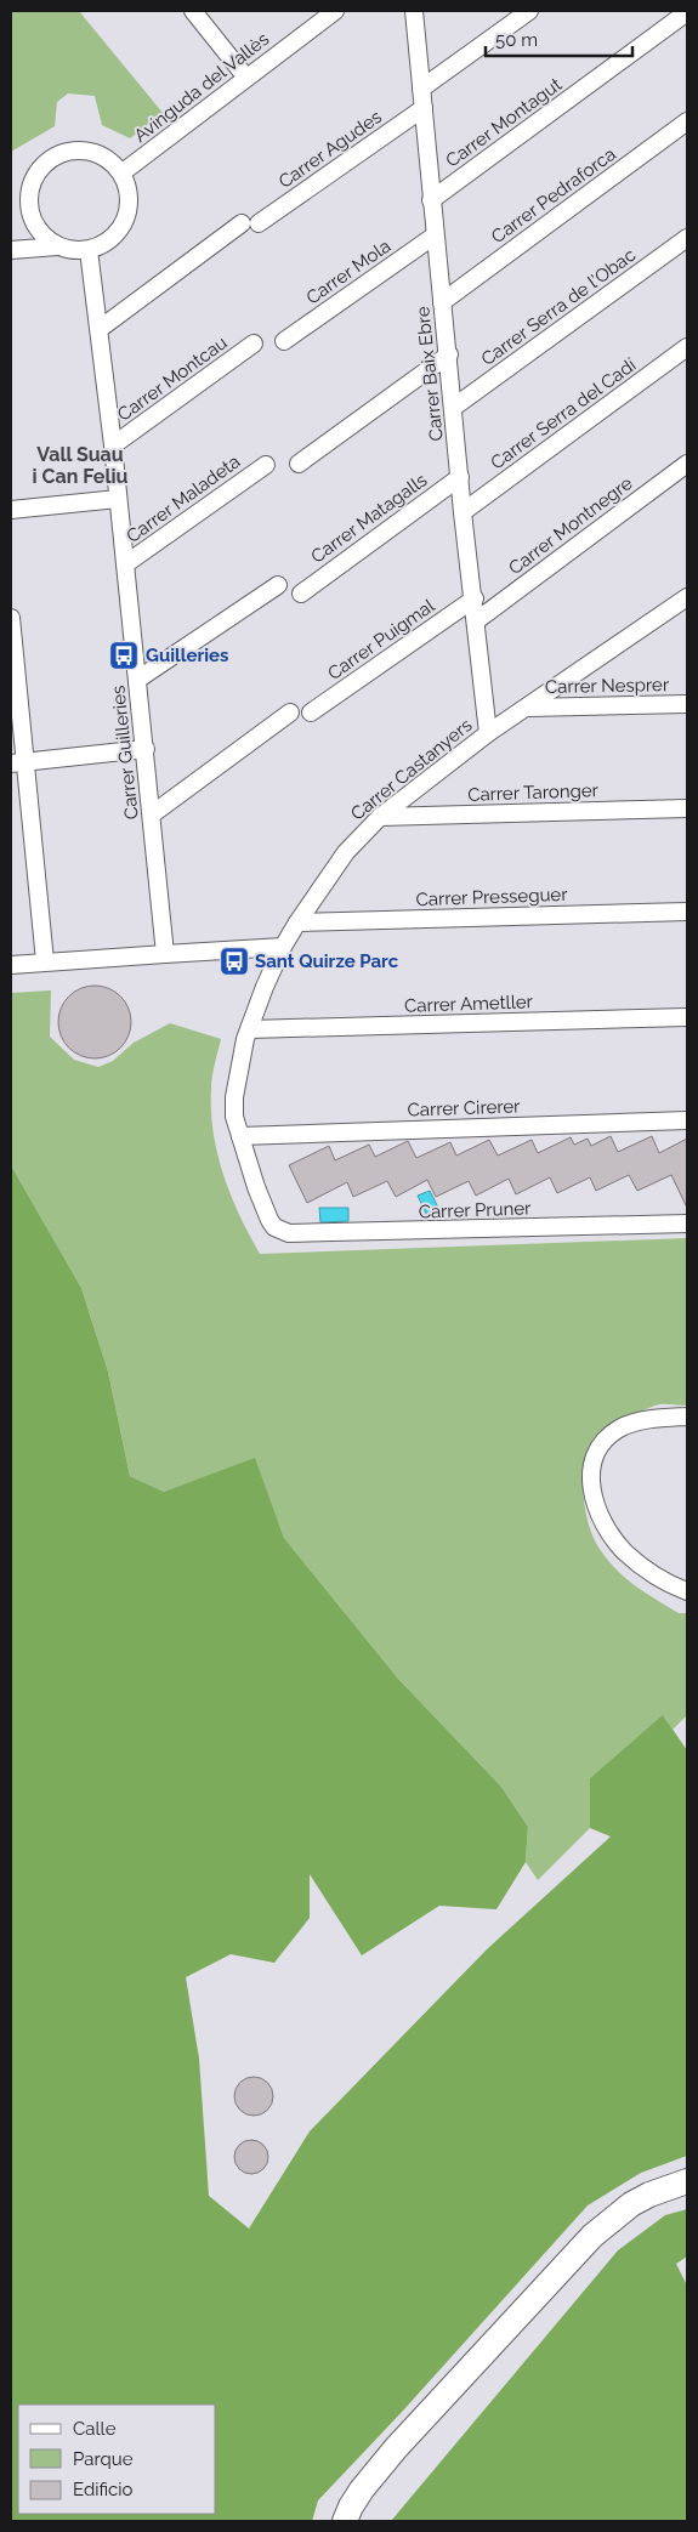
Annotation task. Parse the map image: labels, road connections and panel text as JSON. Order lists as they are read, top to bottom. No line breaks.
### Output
{"streets":{"street":["Avinguda del Vallès","Carrer Montagut","Carrer Agudes","Carrer Pedraforca","Carrer Mola","Carrer Serra de l'Obac","Carrer Baix Ebre","Carrer Montcau","Carrer Serra del Cadí","Carrer Maladeta","Carrer Matagalls","Carrer Montnegre","Carrer Puigmal","Carrer Nesprer","Carrer Guilleries","Carrer Castanyers","Carrer Taronger","Carrer Presseguer","Carrer Ametller","Carrer Cirerer","Carrer Pruner"]},"crossings":[["Avinguda del Vallès","Carrer Guilleries"],["Carrer Montagut","Carrer Baix Ebre"],["Carrer Agudes","Carrer Baix Ebre"],["Carrer Pedraforca","Carrer Baix Ebre"],["Carrer Mola","Carrer Baix Ebre"],["Carrer Serra de l'Obac","Carrer Baix Ebre"],["Carrer Baix Ebre","Carrer Serra del Cadí"],["Carrer Baix Ebre","Carrer Matagalls"],["Carrer Baix Ebre","Carrer Montnegre"],["Carrer Baix Ebre","Carrer Puigmal"],["Carrer Baix Ebre","Carrer Castanyers"],["Carrer Montcau","Carrer Guilleries"],["Carrer Maladeta","Carrer Guilleries"],["Carrer Nesprer","Carrer Castanyers"],["Carrer Castanyers","Carrer Taronger"],["Carrer Castanyers","Carrer Presseguer"],["Carrer Castanyers","Carrer Ametller"],["Carrer Castanyers","Carrer Cirerer"],["Carrer Castanyers","Carrer Pruner"]],"districts":["Vall Suau i Can Feliu"],"places":{"bus stop":["Guilleries","Sant Quirze Parc"]},"legend":["Calle","Parque","Edificio"],"scale_bar":"50 m"}
